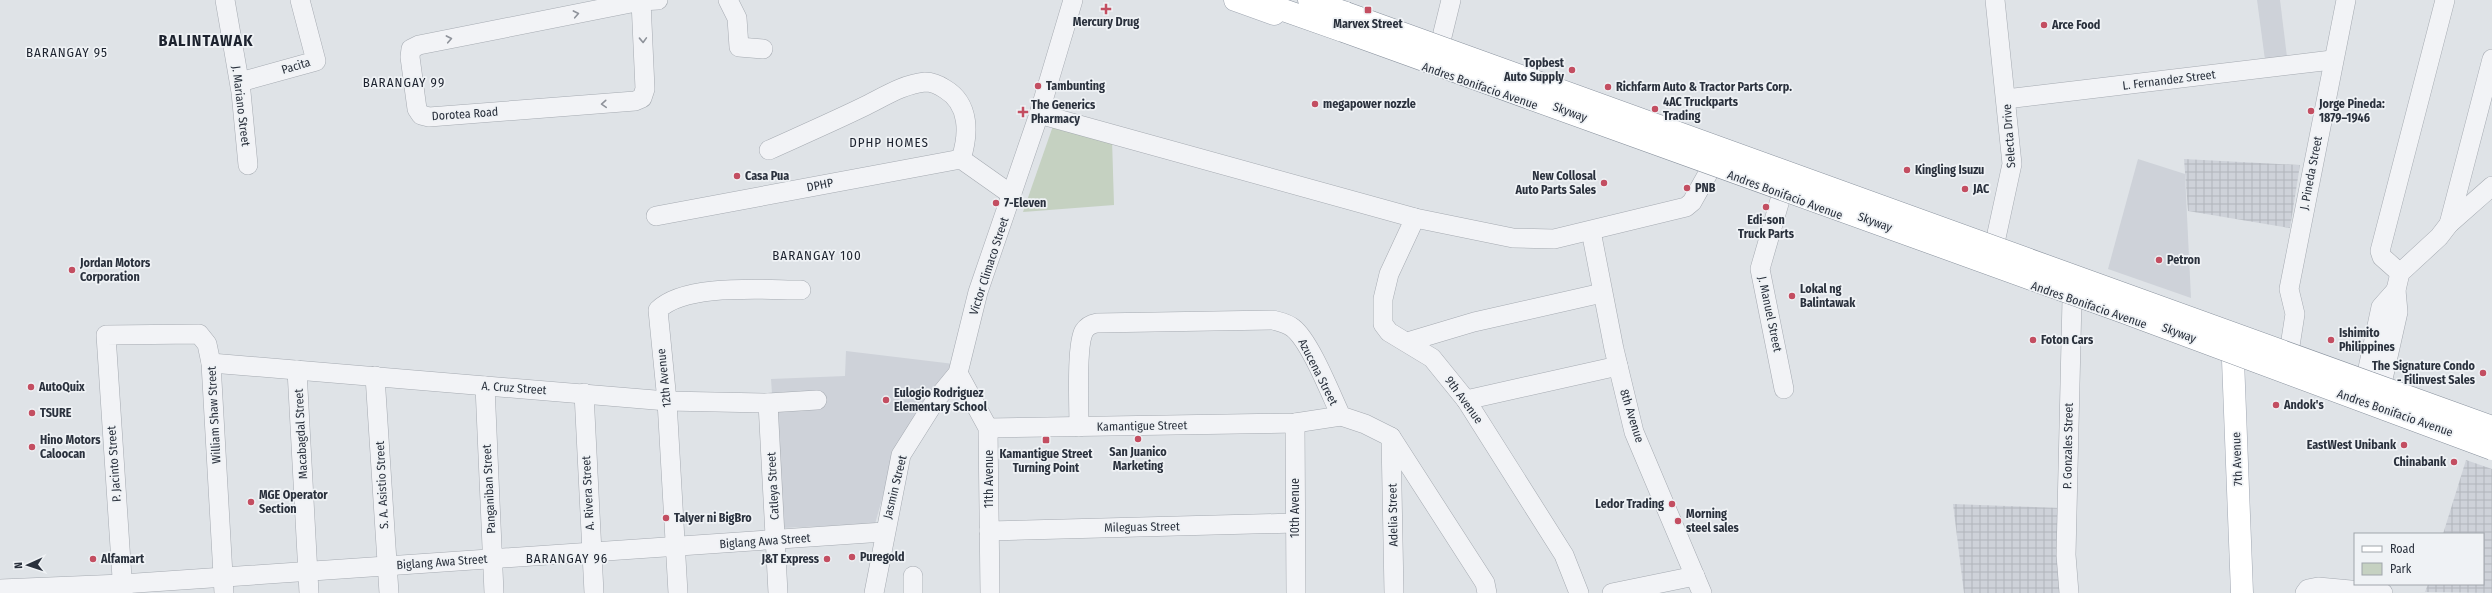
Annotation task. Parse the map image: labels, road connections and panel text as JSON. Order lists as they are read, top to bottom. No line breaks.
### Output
{"streets":{"main road":["Andres Bonifacio Avenue","Skyway","7th Avenue"],"street":["Pacita","L. Fernandez Street","J. Mariano Street","Dorotea Road","Selecta Drive","J. Pineda Street","DPHP","Victor Climaco Street","J. Manuel Street","Azucena Street","12th Avenue","A. Cruz Street","9th Avenue","William Shaw Street","8th Avenue","Kamantigue Street","Macabagdal Street","P. Gonzales Street","P. Jacinto Street","11th Avenue","S. A. Asistio Street","Catleya Street","Jasmin Street","Panganiban Street","A. Rivera Street","10th Avenue","Adelia Street","Mileguas Street","Biglang Awa Street"]},"crossings":[["Pacita","J. Mariano Street"],["L. Fernandez Street","Selecta Drive"],["L. Fernandez Street","J. Pineda Street"],["Andres Bonifacio Avenue","Skyway"],["Andres Bonifacio Avenue","Selecta Drive"],["Andres Bonifacio Avenue","J. Pineda Street"],["Andres Bonifacio Avenue","J. Manuel Street"],["Andres Bonifacio Avenue","P. Gonzales Street"],["Andres Bonifacio Avenue","7th Avenue"],["Victor Climaco Street","11th Avenue"],["Victor Climaco Street","Jasmin Street"],["Azucena Street","Kamantigue Street"],["Azucena Street","Adelia Street"],["12th Avenue","A. Cruz Street"],["12th Avenue","Biglang Awa Street"],["A. Cruz Street","William Shaw Street"],["A. Cruz Street","Macabagdal Street"],["A. Cruz Street","S. A. Asistio Street"],["A. Cruz Street","Catleya Street"],["A. Cruz Street","Panganiban Street"],["A. Cruz Street","A. Rivera Street"],["William Shaw Street","P. Jacinto Street"],["William Shaw Street","Biglang Awa Street"],["Kamantigue Street","11th Avenue"],["Kamantigue Street","10th Avenue"],["Macabagdal Street","Biglang Awa Street"],["P. Jacinto Street","Biglang Awa Street"],["11th Avenue","Jasmin Street"],["11th Avenue","Mileguas Street"],["S. A. Asistio Street","Biglang Awa Street"],["Catleya Street","Biglang Awa Street"],["Jasmin Street","Biglang Awa Street"],["Panganiban Street","Biglang Awa Street"],["A. Rivera Street","Biglang Awa Street"],["10th Avenue","Mileguas Street"]],"districts":["BALINTAWAK","BARANGAY 95","BARANGAY 99","DPHP HOMES","BARANGAY 100","BARANGAY 96"],"places":{"health":["Mercury Drug","The Generics Pharmacy"],"transit":["Marvex Street","Kamantigue Street Turning Point"],"other":["Arce Food","Topbest Auto Supply","Tambunting","Richfarm Auto & Tractor Parts Corp.","megapower nozzle","4AC Truckparts Trading","Jorge Pineda: 1879–1946","Kingling Isuzu","Casa Pua","New Collosal Auto Parts Sales","PNB","JAC","7-Eleven","Edi-son Truck Parts","Petron","Jordan Motors Corporation","Lokal ng Balintawak","Foton Cars","Ishimito Philippines","The Signature Condo - Filinvest Sales","AutoQuix","Eulogio Rodriguez Elementary School","Andok's","TSURE","San Juanico Marketing","EastWest Unibank","Hino Motors Caloocan","Chinabank","MGE Operator Section","Ledor Trading","Talyer ni BigBro","Morning steel sales","Puregold","Alfamart","J&T Express"]},"legend":["Road","Park"],"north":"left"}
